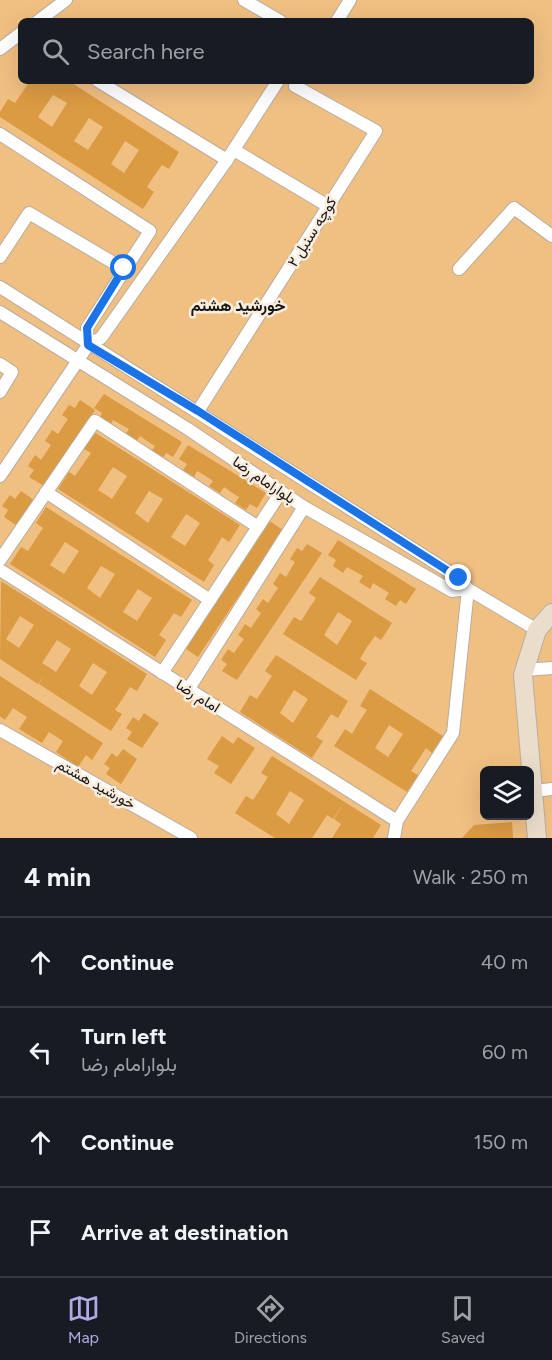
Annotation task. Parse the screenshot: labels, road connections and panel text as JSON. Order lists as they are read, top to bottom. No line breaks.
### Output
{"streets":{"street":["کوچه سنبل ۲","بلوارامام رضا","امام رضا","خورشید هشتم"]},"districts":["خورشید هشتم"],"page":{"search":"Search here","heading":["4 min","Walk · 250 m"],"list":[["Continue","40 m"],["Turn left","بلوارامام رضا","60 m"],["Continue","150 m"],"Arrive at destination"],"nav":["Map","Directions","Saved"]}}
